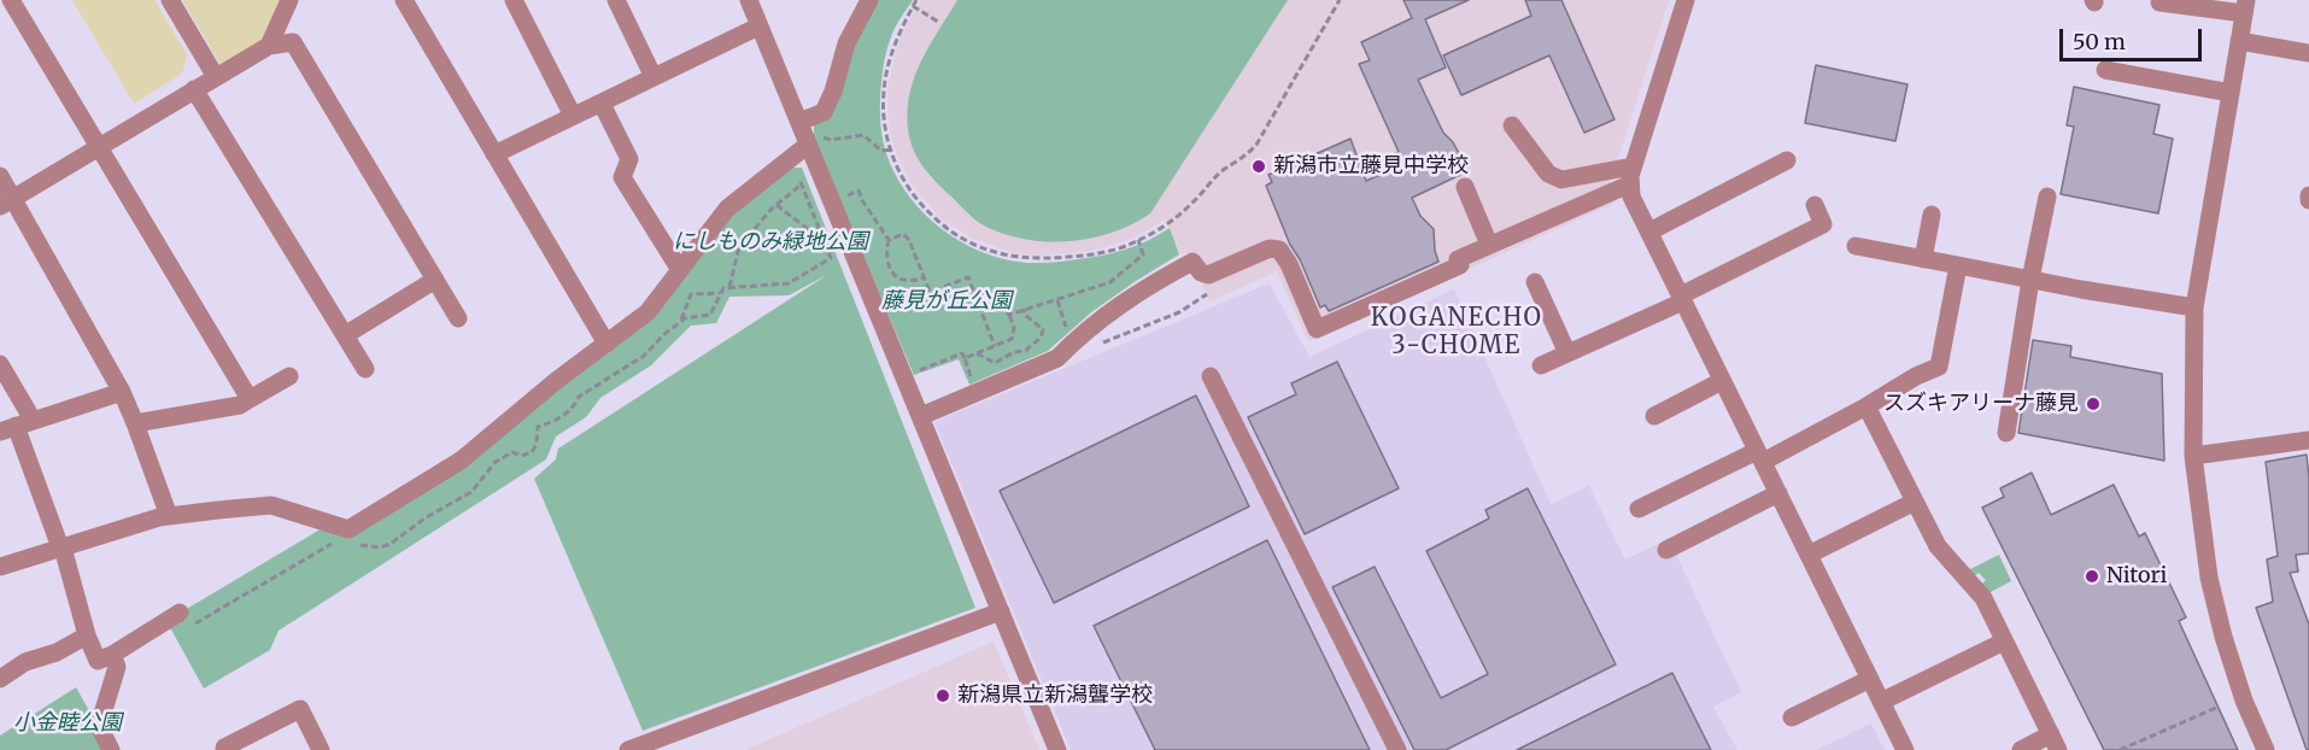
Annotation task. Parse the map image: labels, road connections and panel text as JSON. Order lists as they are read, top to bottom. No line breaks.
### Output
{"districts":["KOGANECHO 3-CHOME"],"parks":["にしものみ緑地公園","藤見が丘公園","小金睦公園"],"places":["新潟市立藤見中学校","スズキアリーナ藤見","Nitori","新潟県立新潟聾学校"],"scale_bar":"50 m"}
